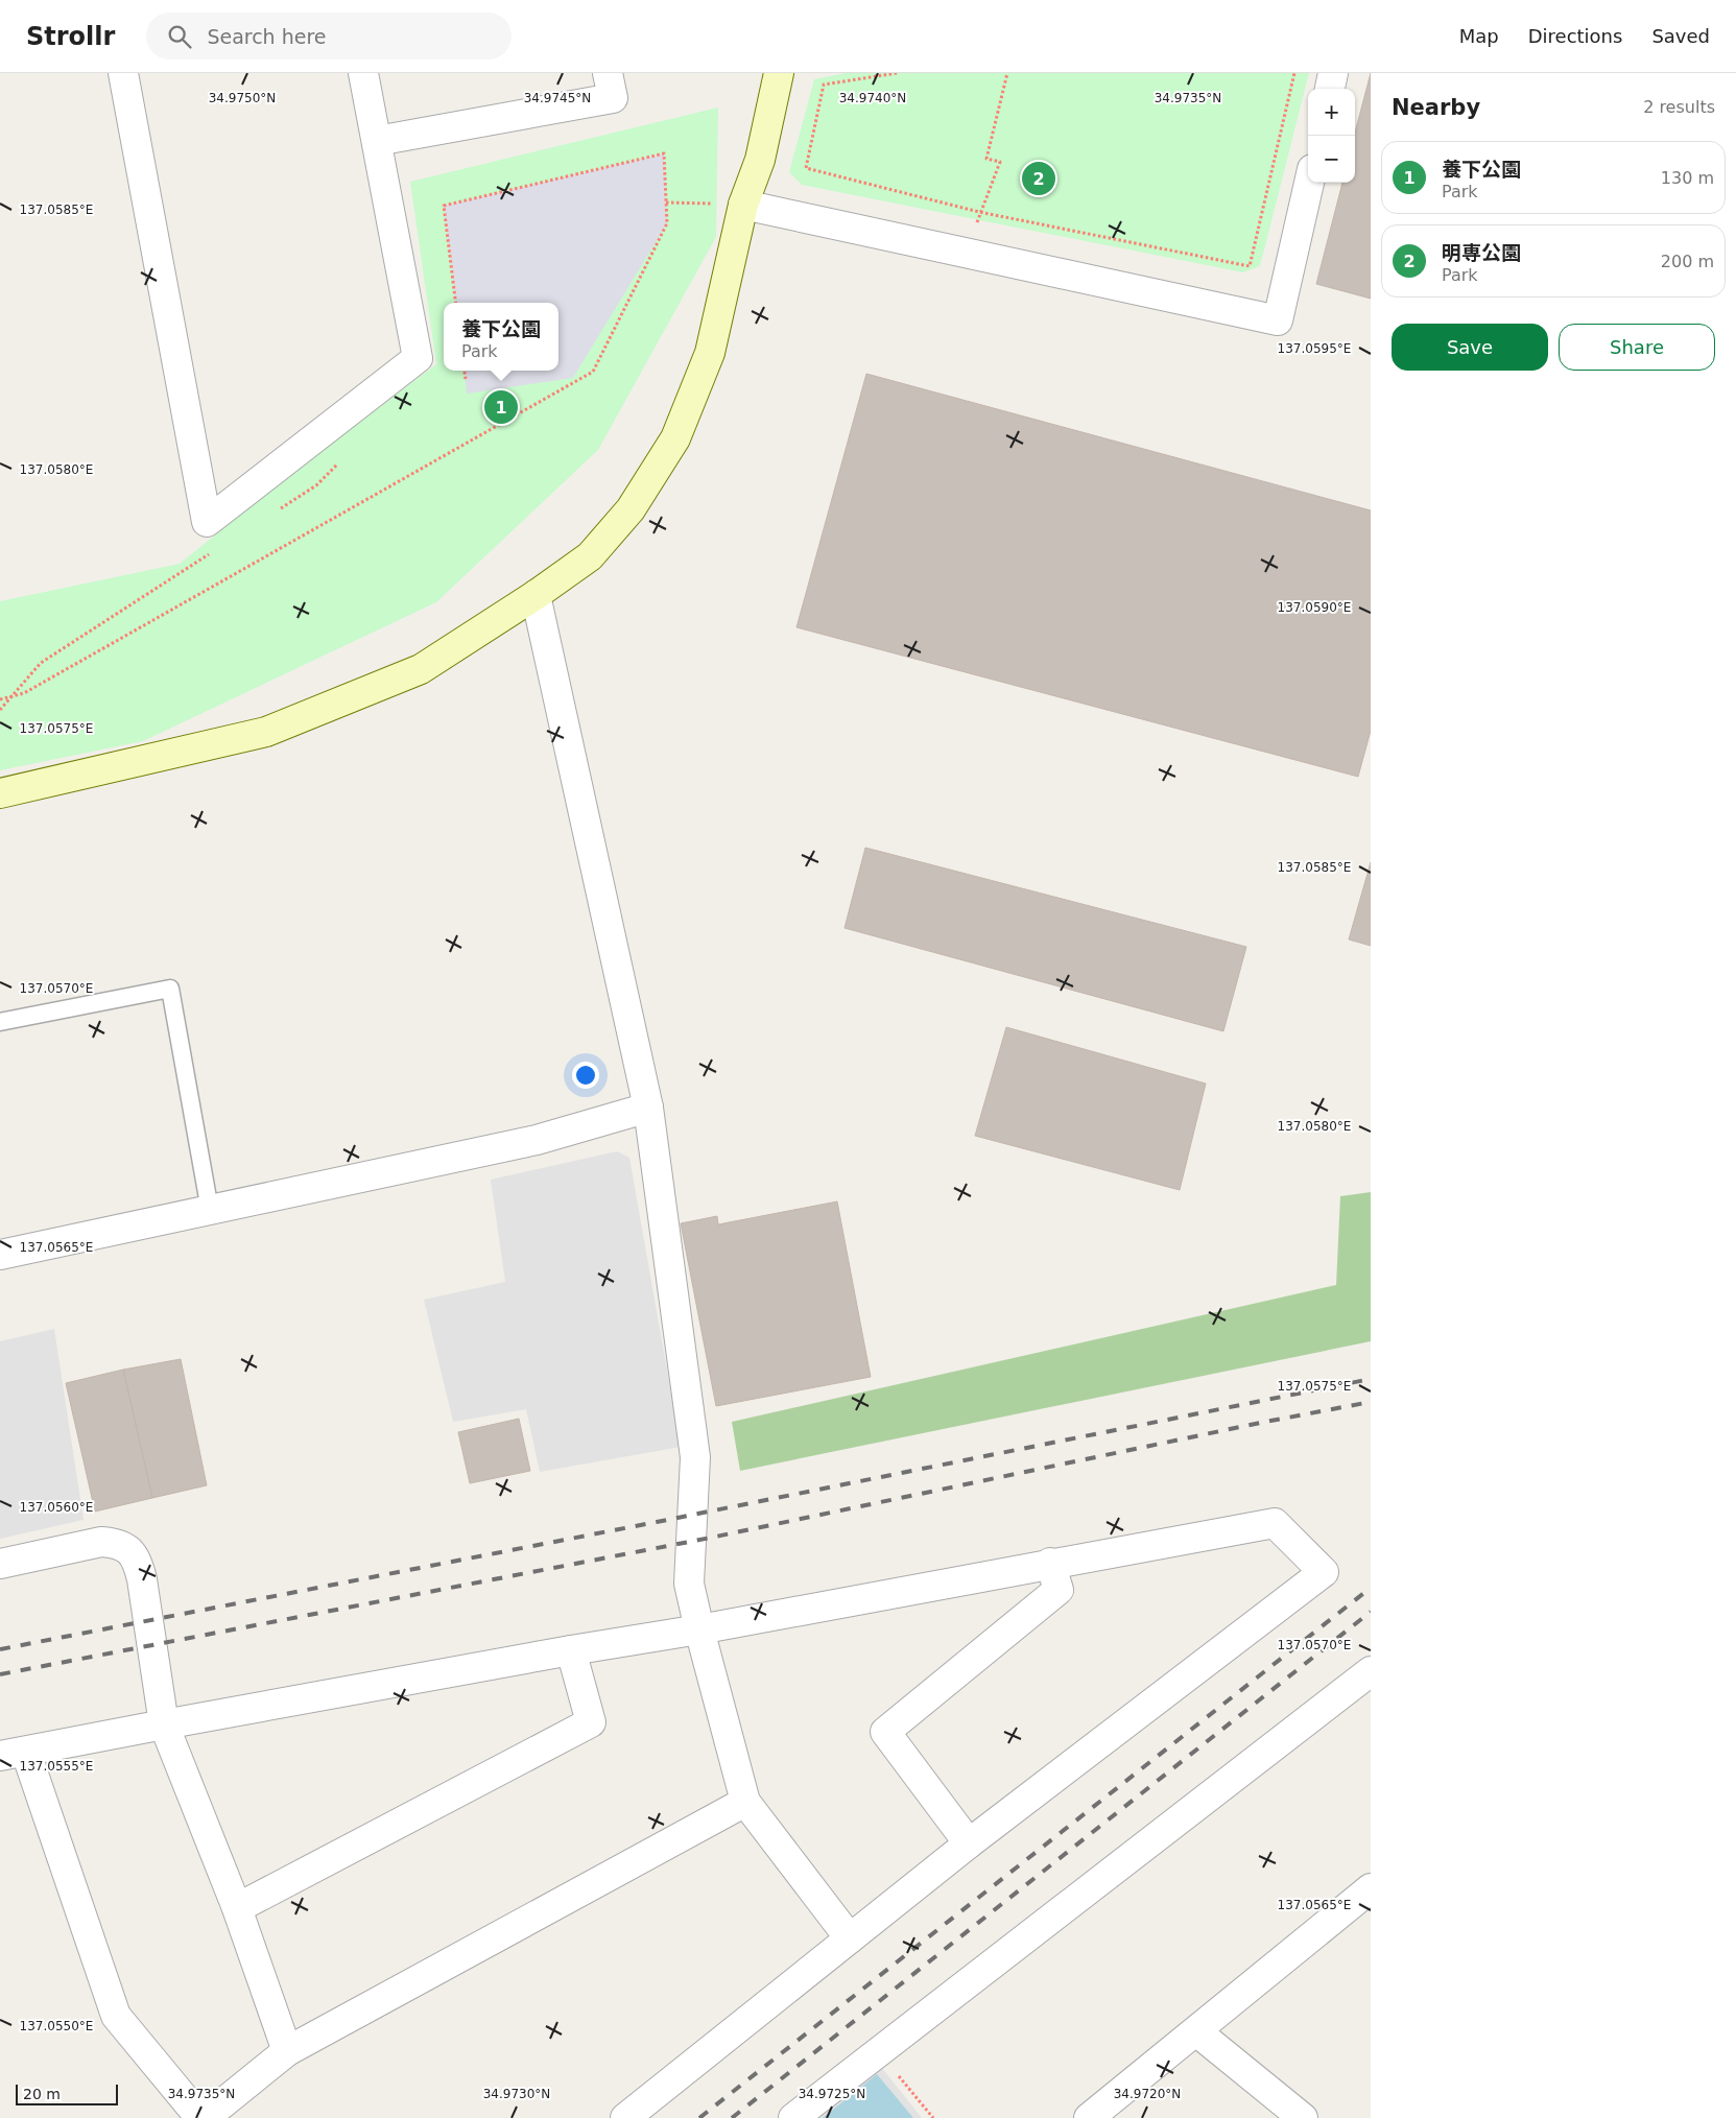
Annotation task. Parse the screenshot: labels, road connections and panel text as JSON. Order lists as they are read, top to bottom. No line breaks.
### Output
{"scale_bar":"20 m","page":{"header":"Strollr","search":"Search here","nav":["Map","Directions","Saved"],"heading":["Nearby","2 results"],"map_buttons":["+","−"],"list":[{"mark":"1","name":"養下公園","note":"Park","value":"130 m"},{"mark":"2","name":"明専公園","note":"Park","value":"200 m"}],"pins":["2","1"],"popup":["養下公園","Park"],"buttons":["Save","Share"],"scale":"20 m"},"coordinates":["34.9750°N","34.9745°N","34.9740°N","34.9735°N","137.0585°E","137.0595°E","137.0580°E","137.0590°E","137.0575°E","137.0570°E","137.0565°E","137.0560°E","137.0555°E","137.0550°E","34.9730°N","34.9725°N","34.9720°N"]}
